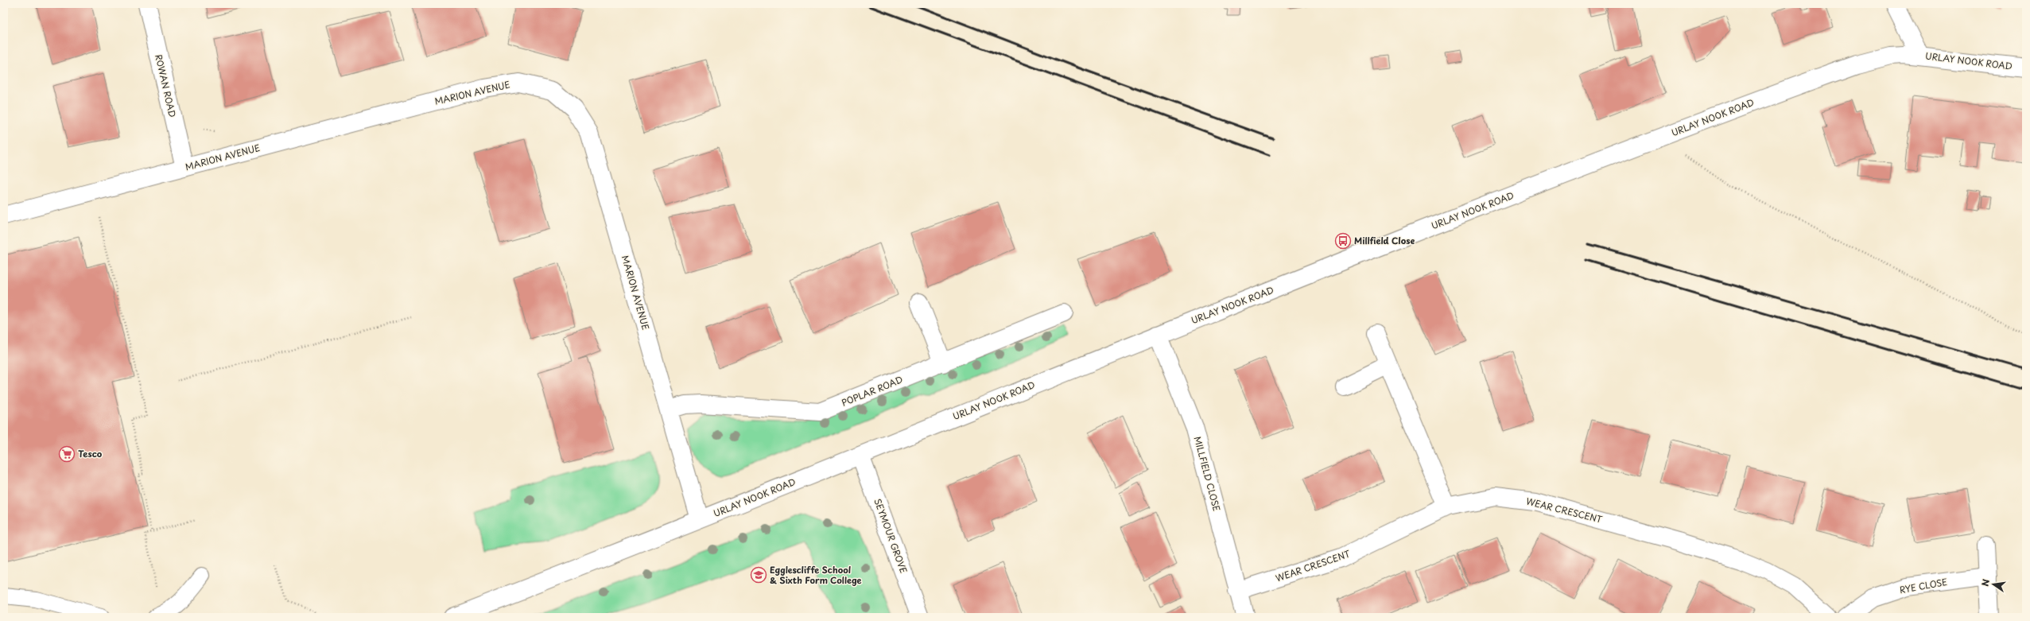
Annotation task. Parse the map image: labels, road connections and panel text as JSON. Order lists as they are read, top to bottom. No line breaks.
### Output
{"streets":{"street":["URLAY NOOK ROAD","ROWAN ROAD","MARION AVENUE","POPLAR ROAD","MILLFIELD CLOSE","WEAR CRESCENT","SEYMOUR GROVE","RYE CLOSE"]},"crossings":[["URLAY NOOK ROAD","MARION AVENUE"],["URLAY NOOK ROAD","MILLFIELD CLOSE"],["URLAY NOOK ROAD","SEYMOUR GROVE"],["ROWAN ROAD","MARION AVENUE"],["MARION AVENUE","POPLAR ROAD"],["MILLFIELD CLOSE","WEAR CRESCENT"]],"places":{"bus stop":["Millfield Close"],"supermarket":["Tesco"],"school or university":["Egglescliffe School & Sixth Form College"]},"north":"left"}
